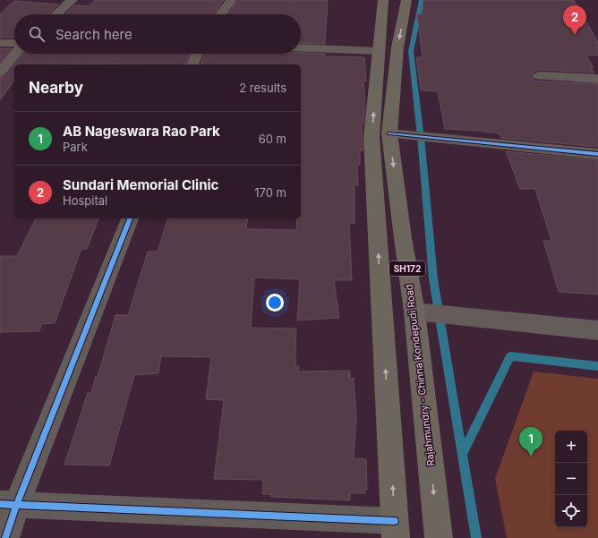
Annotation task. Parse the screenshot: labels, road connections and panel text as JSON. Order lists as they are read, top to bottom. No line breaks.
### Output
{"streets":{"main road":["SH172","Rajahmundry - Chinna Kondepudi Road"]},"page":{"pins":["2","1"],"search":"Search here","heading":["Nearby","2 results"],"list":[{"mark":"1","name":"AB Nageswara Rao Park","note":"Park","value":"60 m"},{"mark":"2","name":"Sundari Memorial Clinic","note":"Hospital","value":"170 m"}],"map_buttons":["+","−"]}}
